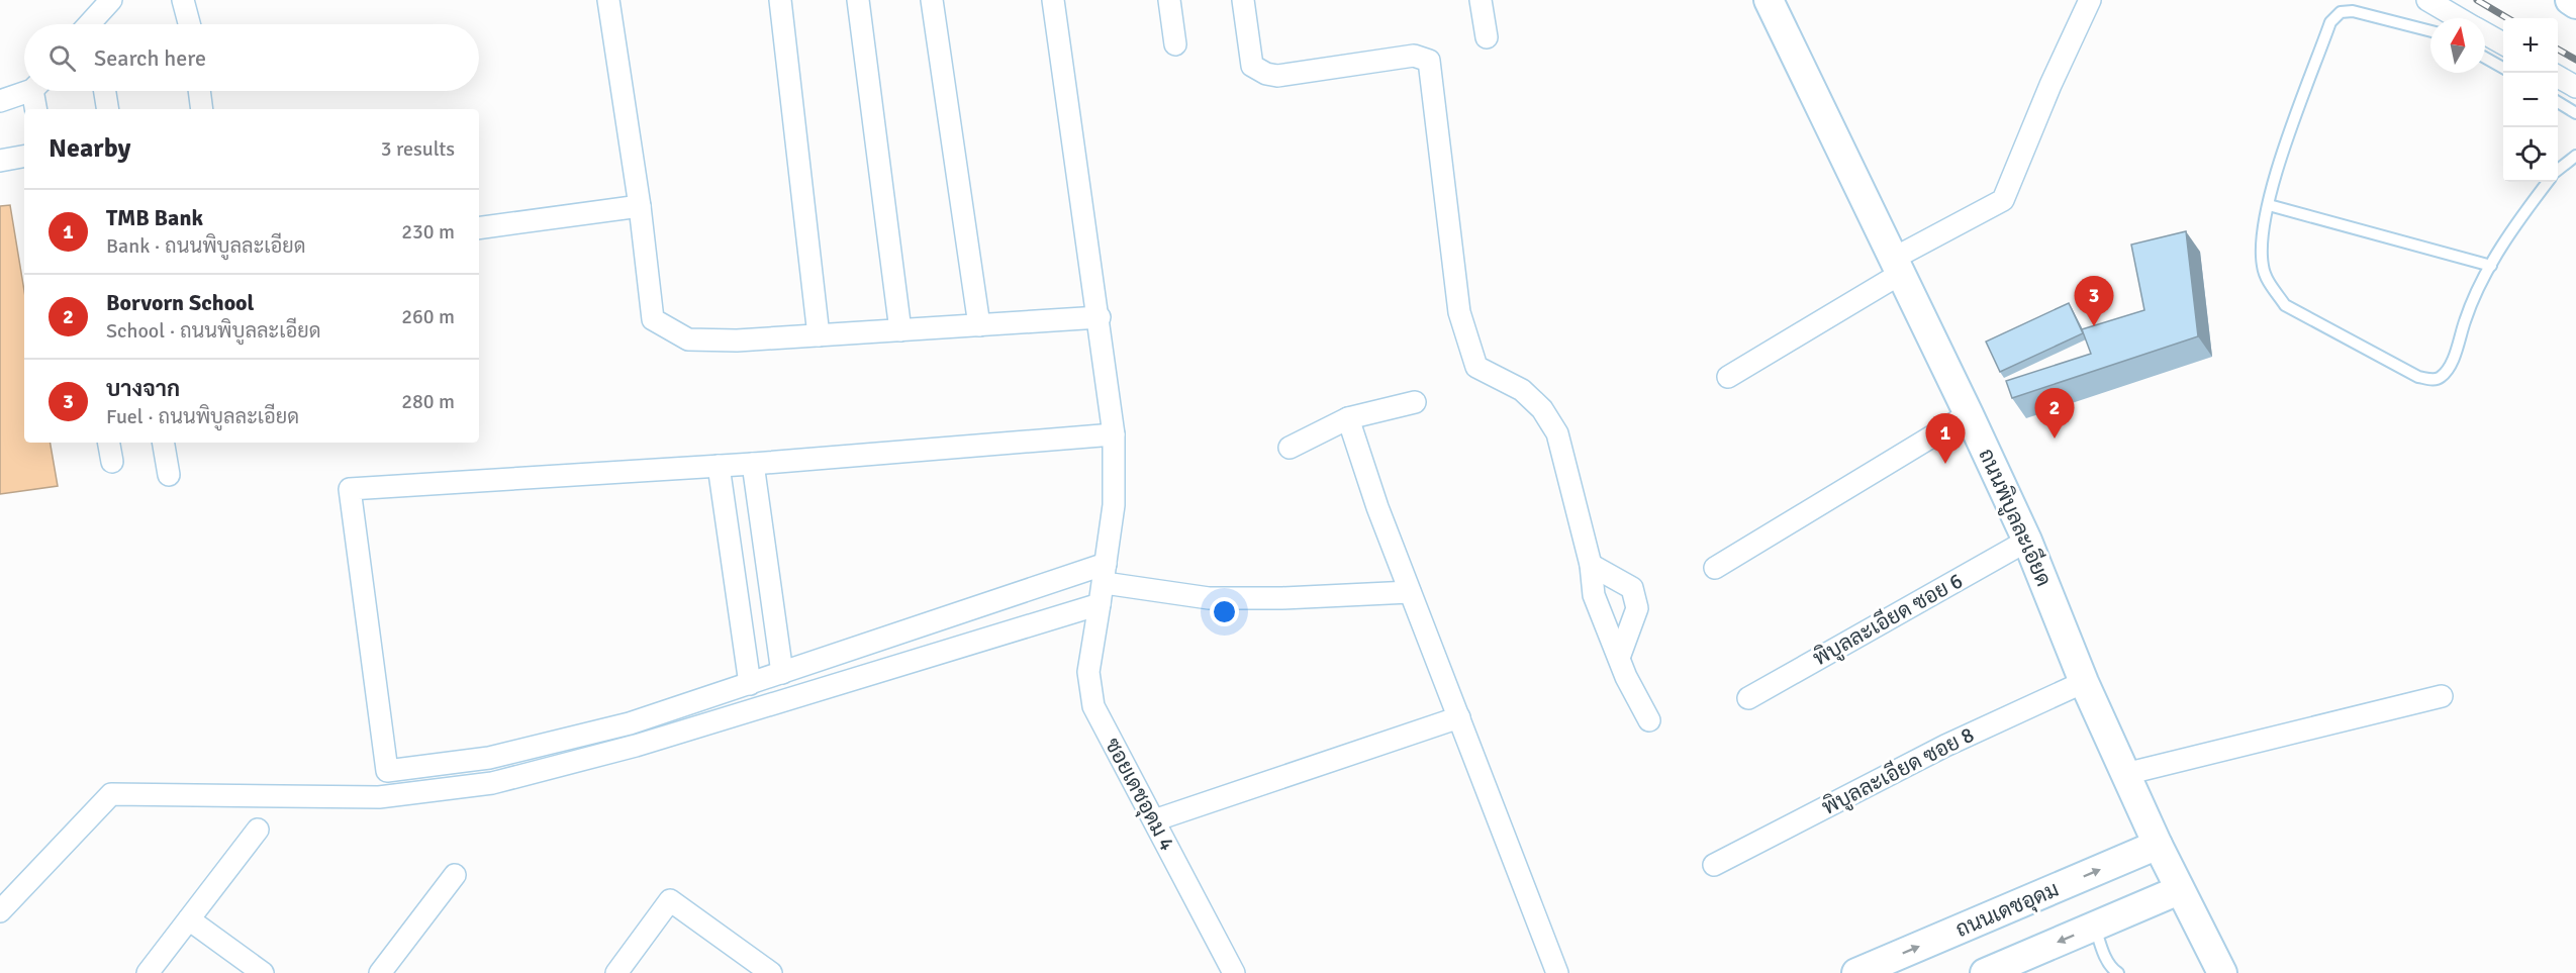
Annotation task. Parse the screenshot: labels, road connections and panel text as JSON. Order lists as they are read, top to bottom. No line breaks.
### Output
{"streets":{"main road":["ถนนพิบูลละเอียด","ถนนเดชอุดม"],"street":["พิบูลละเอียด ซอย 6","พิบูลละเอียด ซอย 8","ซอยเดชอุดม 4"]},"crossings":[["ถนนพิบูลละเอียด","พิบูลละเอียด ซอย 6"],["ถนนพิบูลละเอียด","พิบูลละเอียด ซอย 8"],["ถนนพิบูลละเอียด","ถนนเดชอุดม"]],"north":"top","page":{"map_buttons":["+","−"],"search":"Search here","heading":["Nearby","3 results"],"list":[{"mark":"1","name":"TMB Bank","note":"Bank · ถนนพิบูลละเอียด","value":"230 m"},{"mark":"2","name":"Borvorn School","note":"School · ถนนพิบูลละเอียด","value":"260 m"},{"mark":"3","name":"บางจาก","note":"Fuel · ถนนพิบูลละเอียด","value":"280 m"}],"pins":["3","2","1"]}}
